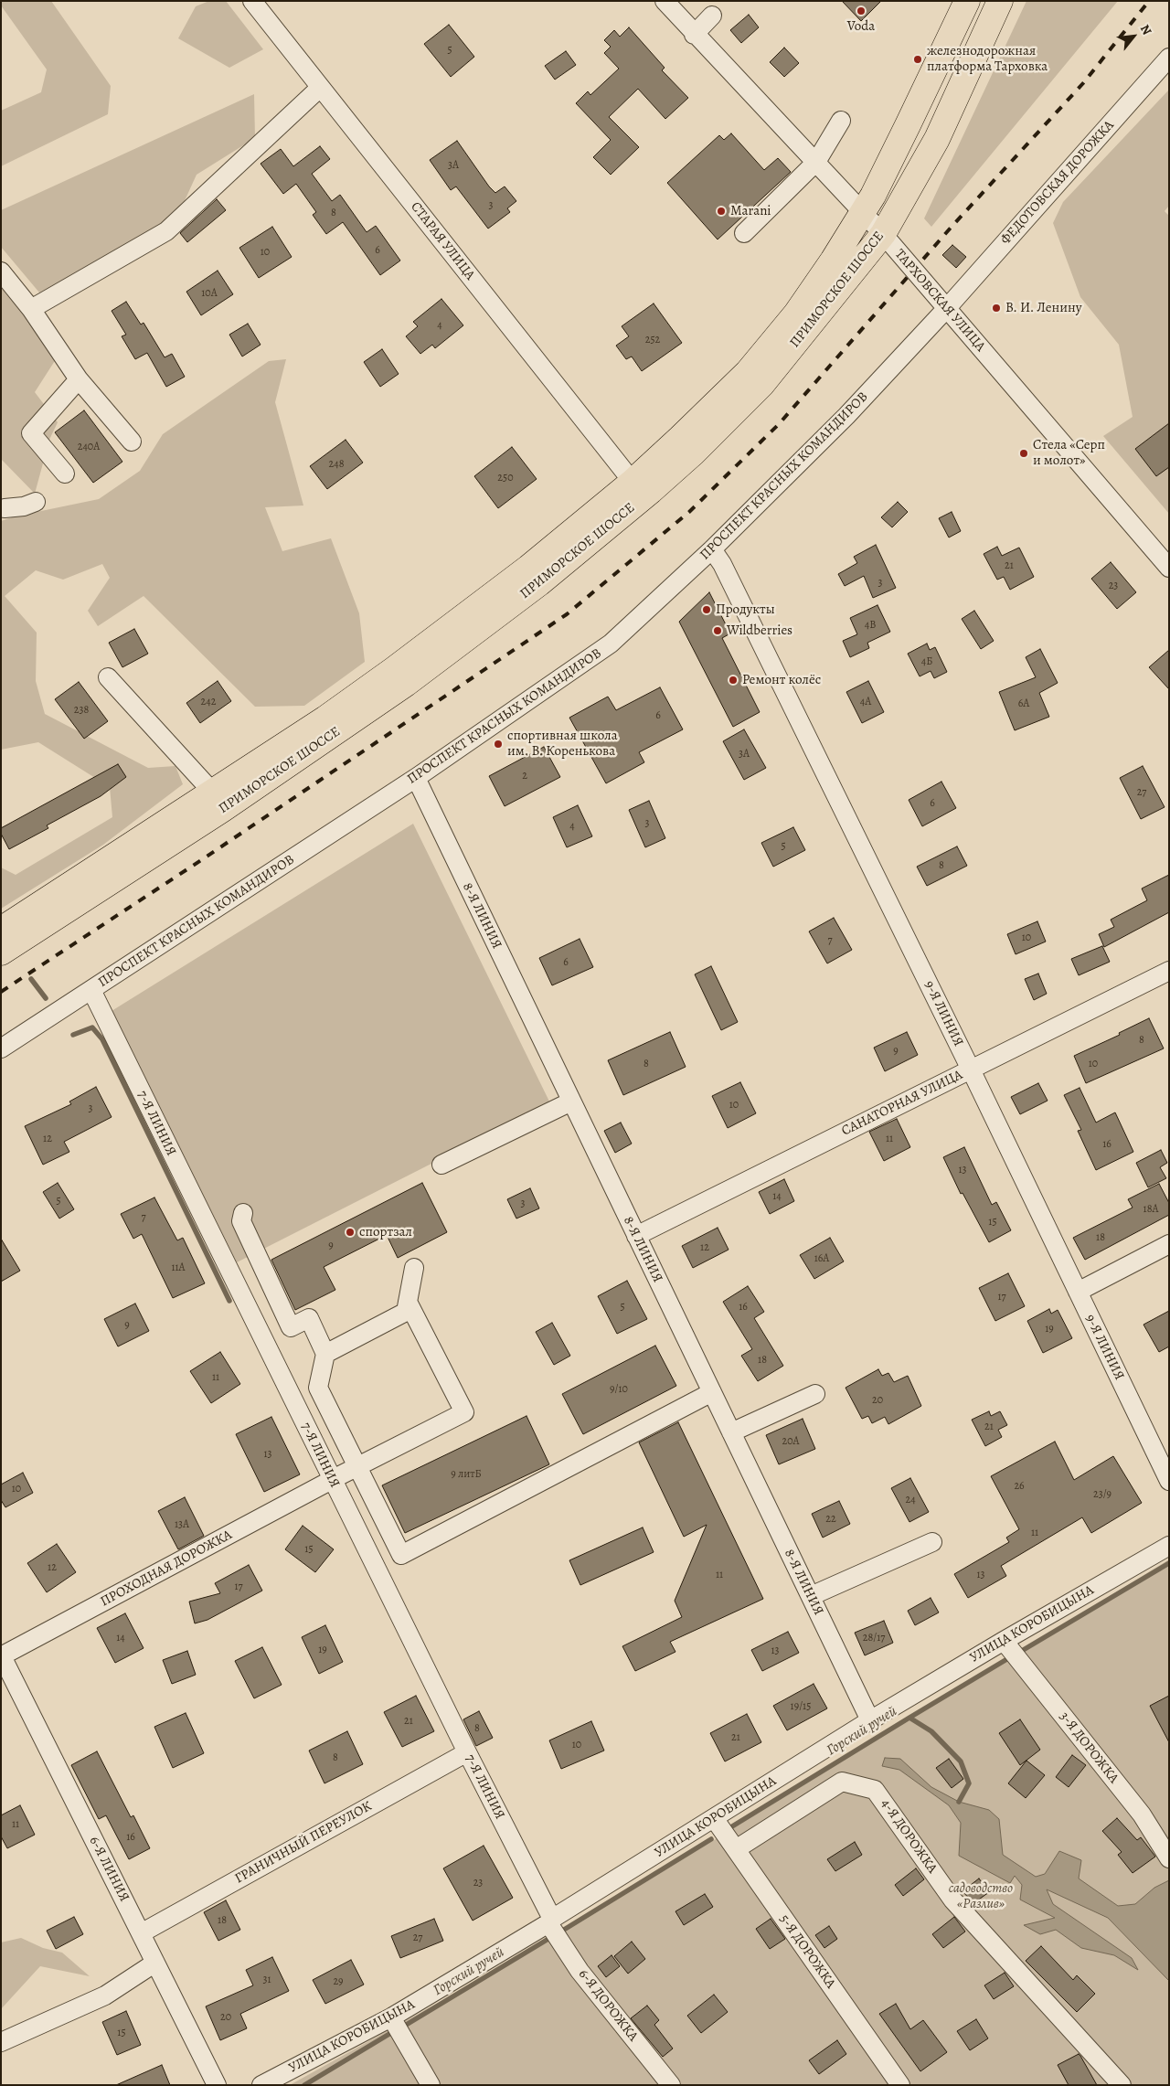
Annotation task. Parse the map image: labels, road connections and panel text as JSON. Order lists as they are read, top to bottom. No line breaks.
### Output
{"streets":{"highway":["ПРИМОРСКОЕ ШОССЕ"],"street":["ФЕДОТОВСКАЯ ДОРОЖКА","СТАРАЯ УЛИЦА","ТАРХОВСКАЯ УЛИЦА","ПРОСПЕКТ КРАСНЫХ КОМАНДИРОВ","8-Я ЛИНИЯ","9-Я ЛИНИЯ","САНАТОРНАЯ УЛИЦА","7-Я ЛИНИЯ","ПРОХОДНАЯ ДОРОЖКА","УЛИЦА КОРОБИЦЫНА","3-Я ДОРОЖКА","4-Я ДОРОЖКА","ГРАНИЧНЫЙ ПЕРЕУЛОК","6-Я ЛИНИЯ","5-Я ДОРОЖКА","6-Я ДОРОЖКА"]},"crossings":[["ФЕДОТОВСКАЯ ДОРОЖКА","ТАРХОВСКАЯ УЛИЦА"],["ФЕДОТОВСКАЯ ДОРОЖКА","ПРОСПЕКТ КРАСНЫХ КОМАНДИРОВ"],["СТАРАЯ УЛИЦА","ПРИМОРСКОЕ ШОССЕ"],["ПРИМОРСКОЕ ШОССЕ","ТАРХОВСКАЯ УЛИЦА"],["ТАРХОВСКАЯ УЛИЦА","ПРОСПЕКТ КРАСНЫХ КОМАНДИРОВ"],["ПРОСПЕКТ КРАСНЫХ КОМАНДИРОВ","8-Я ЛИНИЯ"],["ПРОСПЕКТ КРАСНЫХ КОМАНДИРОВ","9-Я ЛИНИЯ"],["ПРОСПЕКТ КРАСНЫХ КОМАНДИРОВ","7-Я ЛИНИЯ"],["8-Я ЛИНИЯ","САНАТОРНАЯ УЛИЦА"],["8-Я ЛИНИЯ","УЛИЦА КОРОБИЦЫНА"],["9-Я ЛИНИЯ","САНАТОРНАЯ УЛИЦА"],["7-Я ЛИНИЯ","ПРОХОДНАЯ ДОРОЖКА"],["7-Я ЛИНИЯ","УЛИЦА КОРОБИЦЫНА"],["7-Я ЛИНИЯ","ГРАНИЧНЫЙ ПЕРЕУЛОК"],["7-Я ЛИНИЯ","6-Я ДОРОЖКА"],["ПРОХОДНАЯ ДОРОЖКА","6-Я ЛИНИЯ"],["УЛИЦА КОРОБИЦЫНА","3-Я ДОРОЖКА"],["УЛИЦА КОРОБИЦЫНА","5-Я ДОРОЖКА"],["УЛИЦА КОРОБИЦЫНА","6-Я ДОРОЖКА"],["4-Я ДОРОЖКА","5-Я ДОРОЖКА"],["ГРАНИЧНЫЙ ПЕРЕУЛОК","6-Я ЛИНИЯ"]],"water":["Горский ручей"],"parks":["садоводство «Разлив»"],"places":["Voda","железнодорожная платформа Тарховка","Marani","В. И. Ленину","Стела «Серп и молот»","Продукты","Wildberries","Ремонт колёс","спортивная школа им. В. Коренькова","спортзал"],"house_numbers":["5","3А","3","8","6","10","10А","4","252","240А","248","250","21","3","23","4В","4Б","242","4А","6А","238","6","3А","2","27","6","3","4","5","8","10","7","6","8","9","8","10","10","3","12","11","16","13","14","5","3","18А","7","15","18","9","12","16А","11А","17","5","16","9","19","18","11","9/10","20","21","20А","13","9 литБ","26","10","23/9","24","22","13А","11","15","12","11","13","17","14","28/17","19","13","19/15","21","8","21","10","8","11","16","23","18","27","31","29","20","15"],"north":"top right"}
